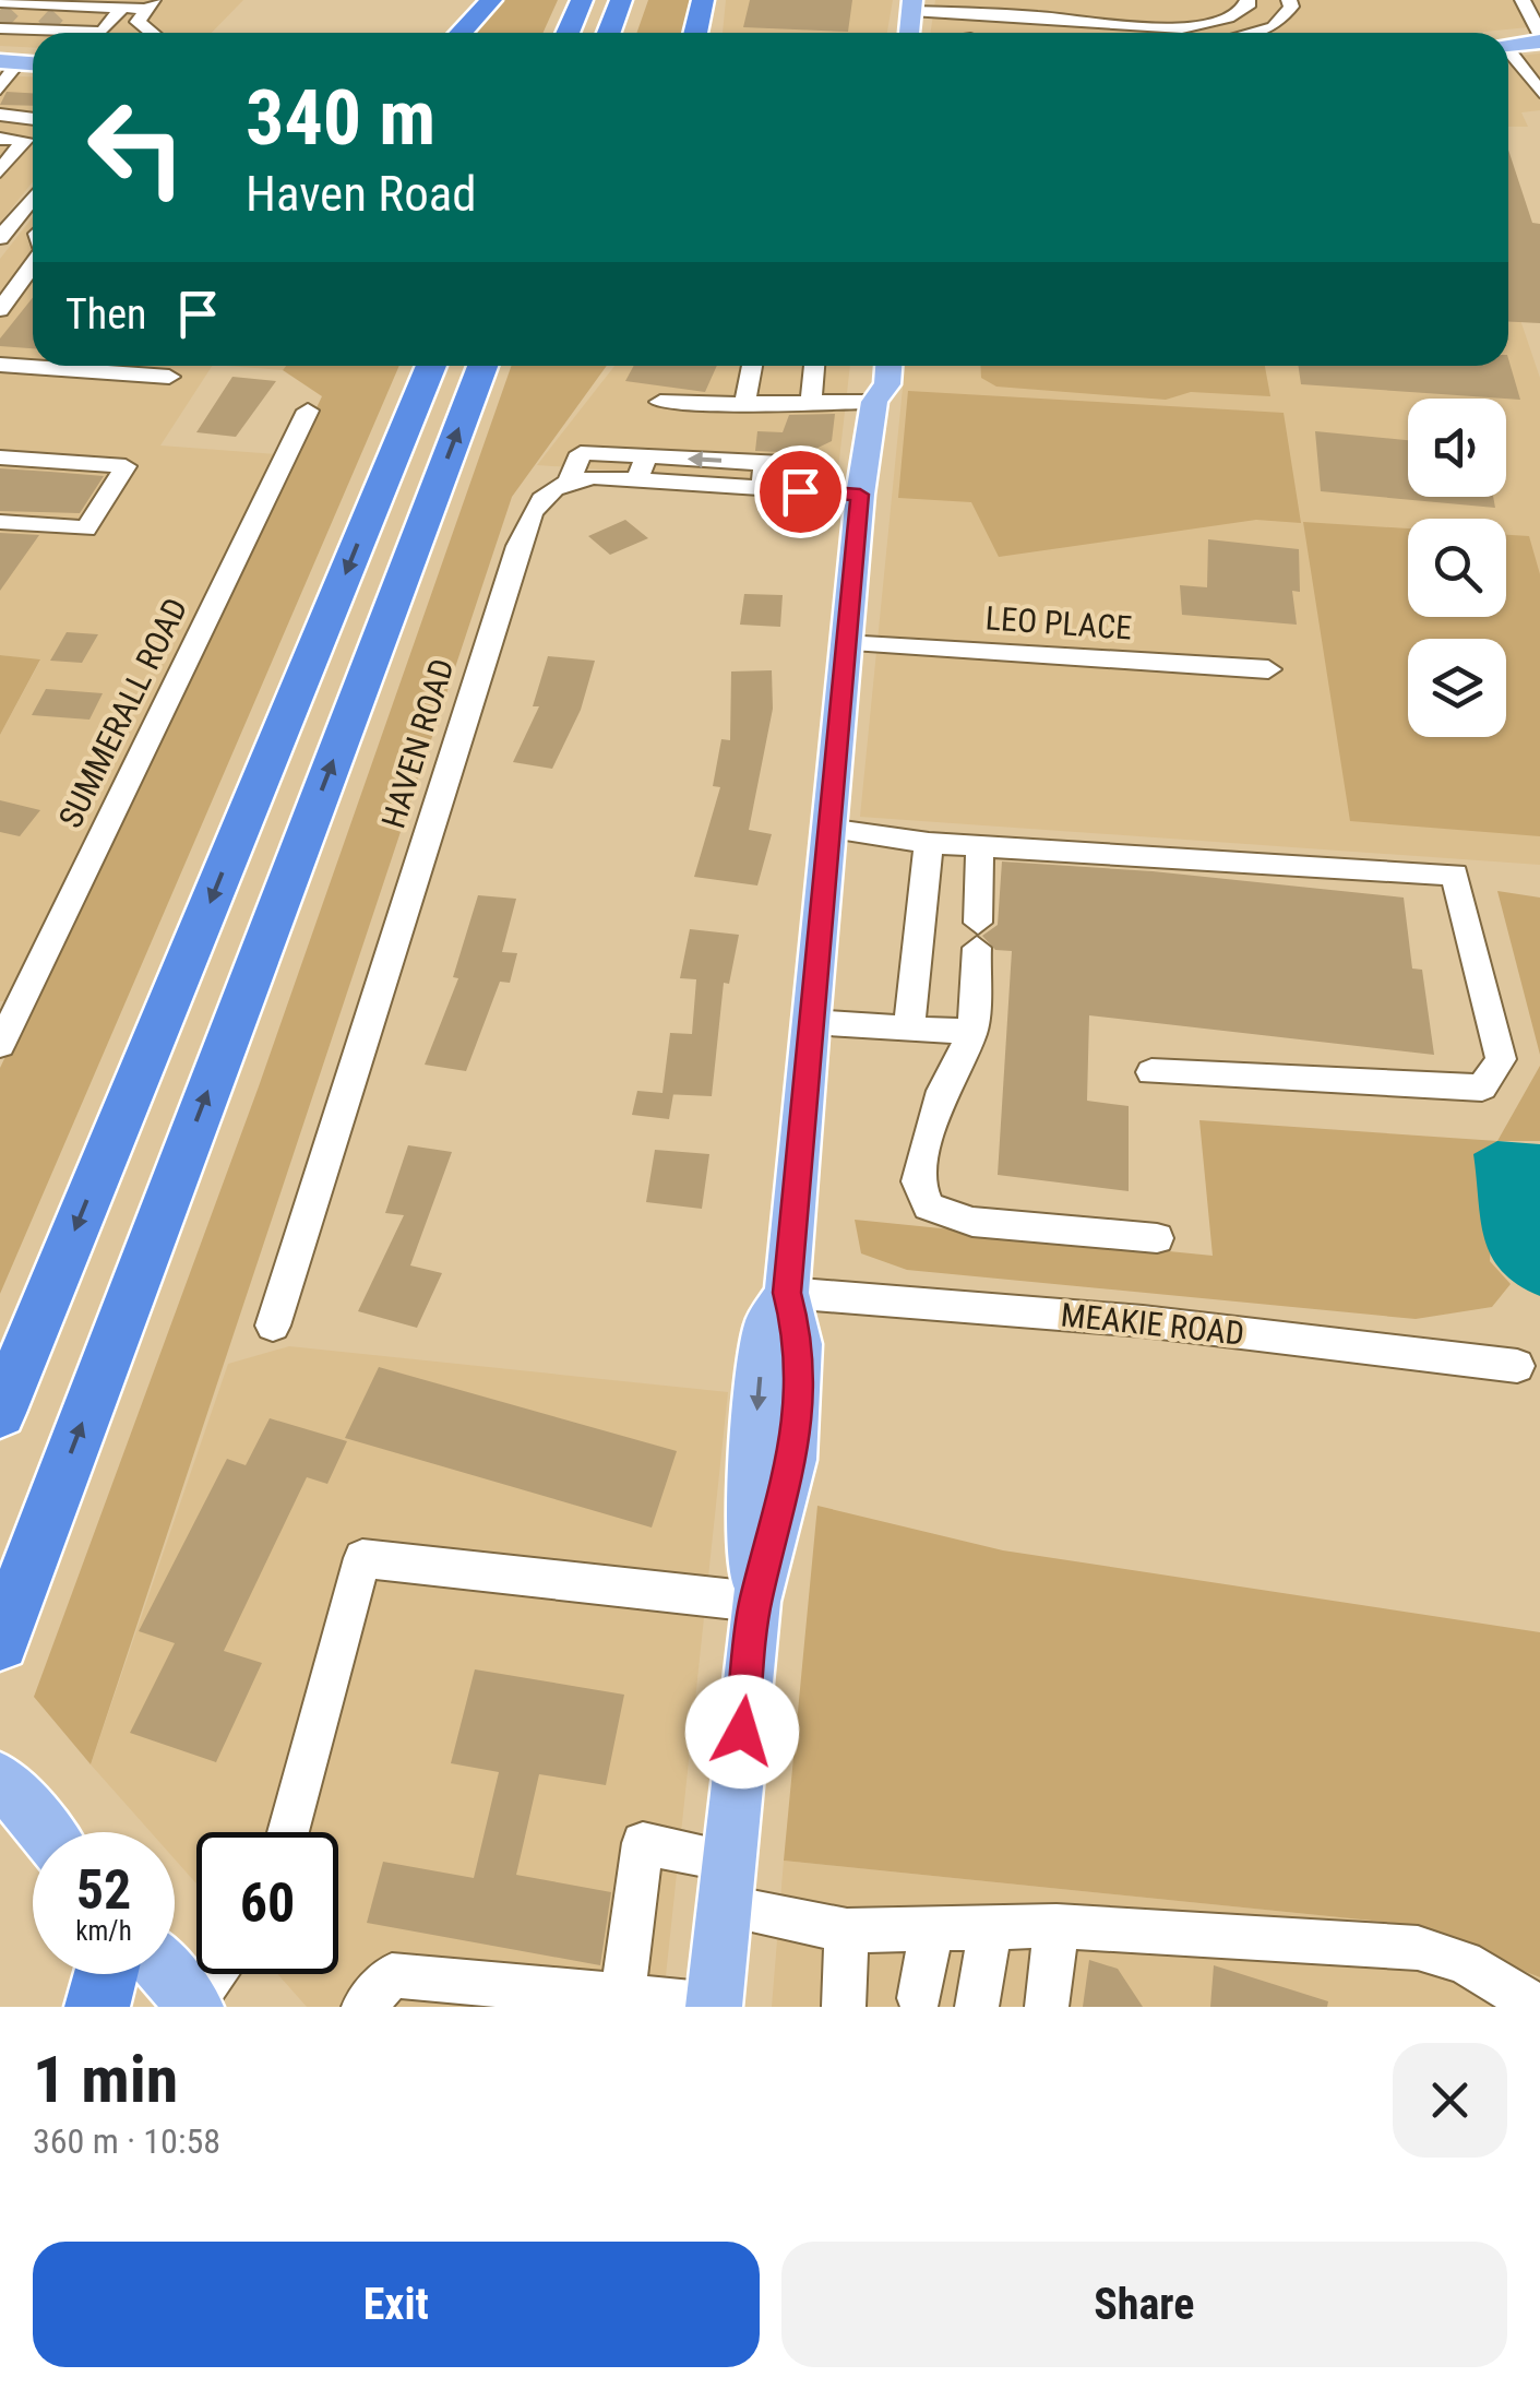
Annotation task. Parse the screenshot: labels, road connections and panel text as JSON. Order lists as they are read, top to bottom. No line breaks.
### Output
{"streets":{"street":["LEO PLACE","SUMMERALL ROAD","HAVEN ROAD","MEAKIE ROAD"]},"page":{"turn":["340 m","Haven Road"],"then":"Then","speed":"52 km/h","limit":"60","heading":["1 min","360 m · 10:58"],"buttons":["Exit","Share"]}}
